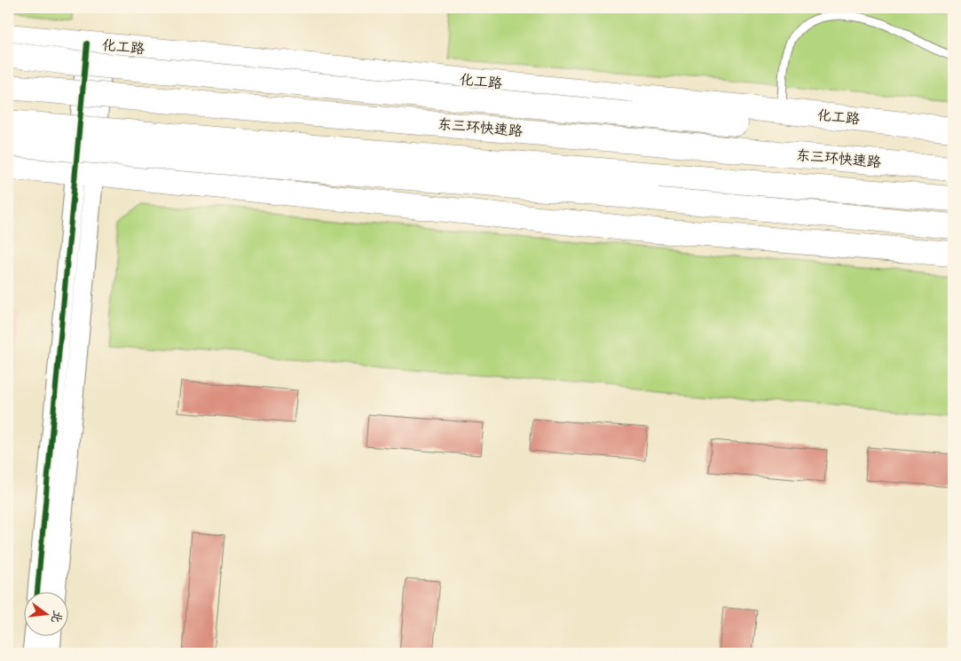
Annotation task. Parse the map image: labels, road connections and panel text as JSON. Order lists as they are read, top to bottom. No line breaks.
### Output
{"streets":{"highway":["化工路","东三环快速路"]},"north":"right"}
